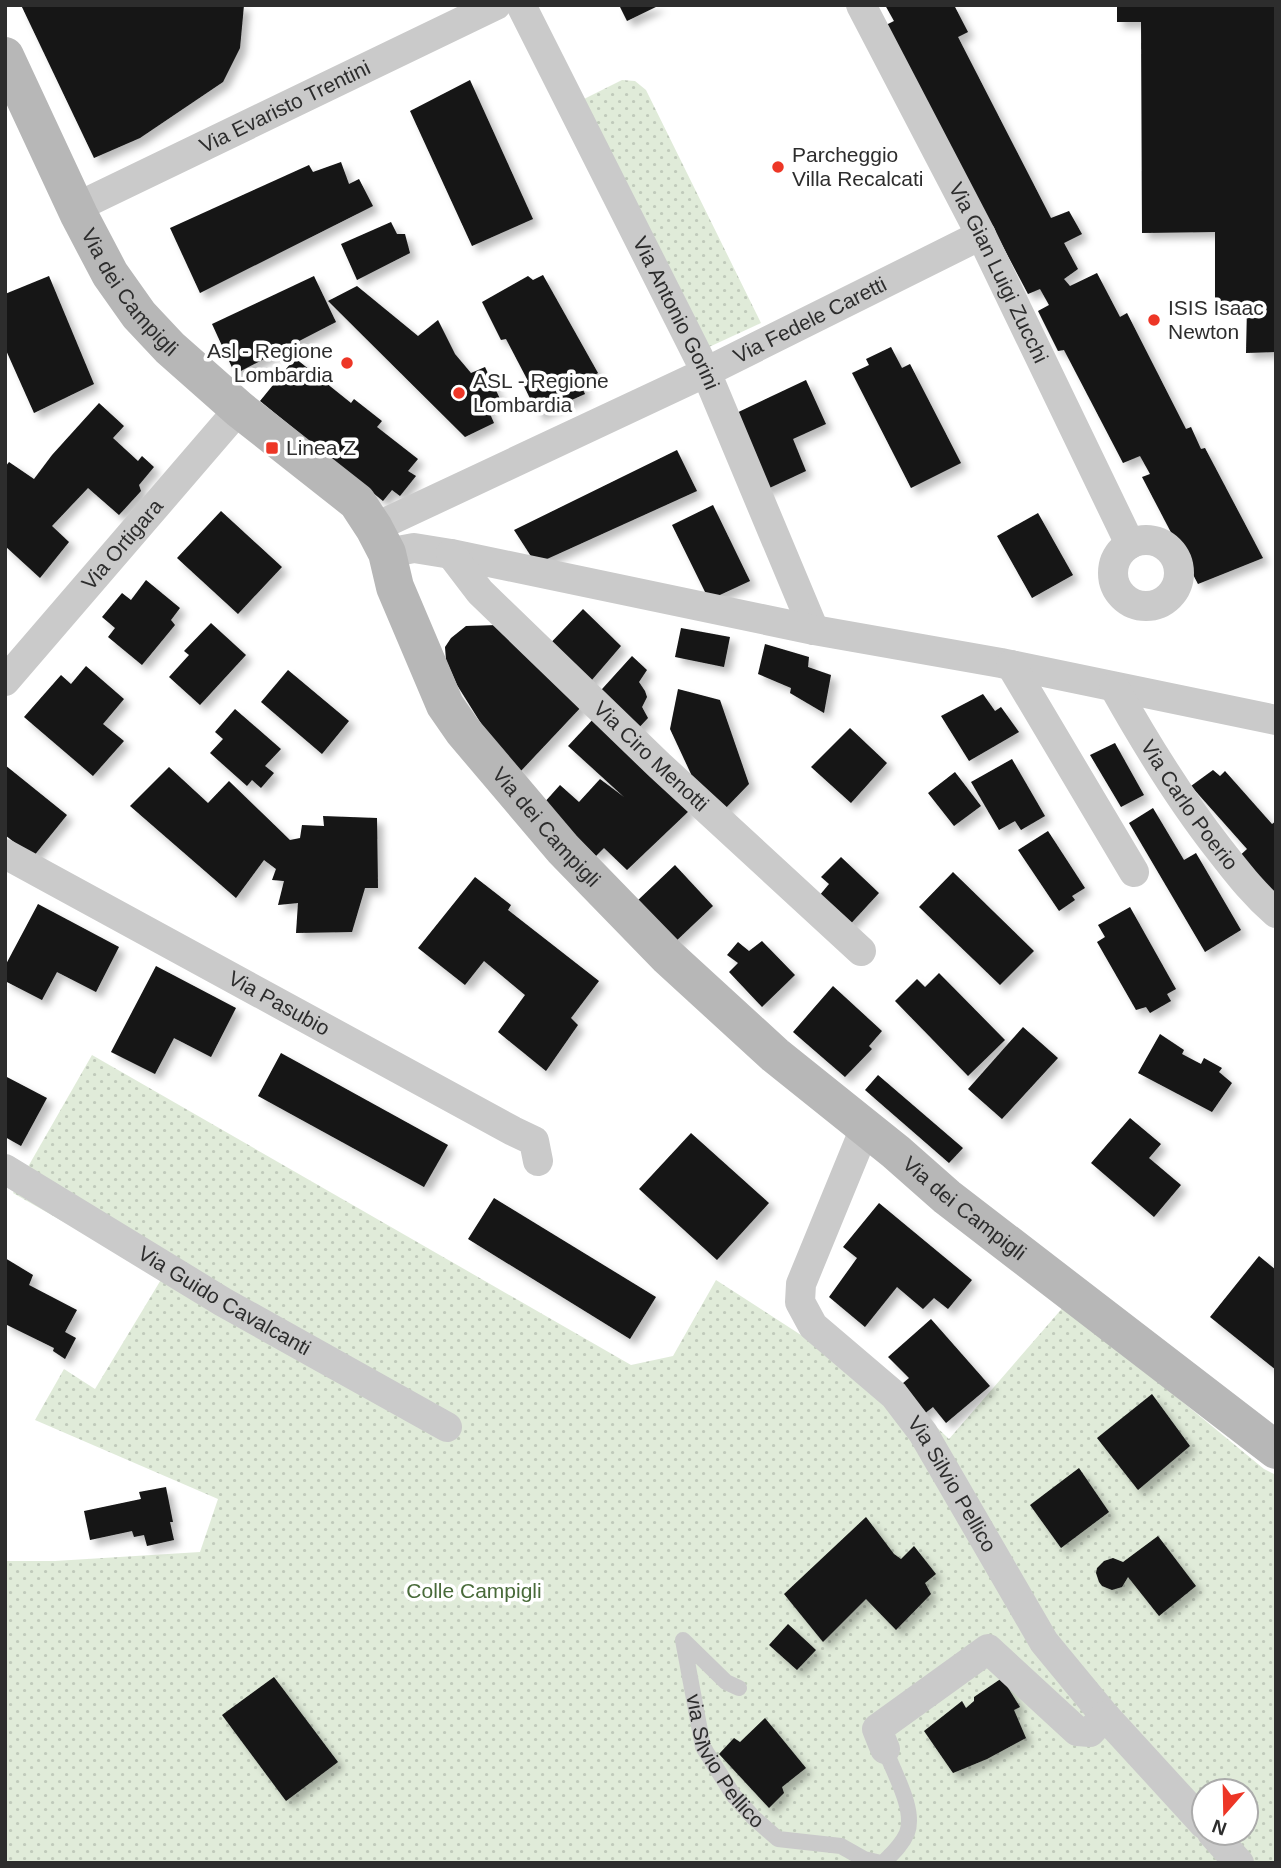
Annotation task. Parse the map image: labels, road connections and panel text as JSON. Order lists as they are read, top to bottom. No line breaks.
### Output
{"streets":{"street":["Via Evaristo Trentini","Via Gian Luigi Zucchi","Via dei Campigli","Via Antonio Gorini","Via Fedele Caretti","Via Ortigara","Via Ciro Menotti","Via Carlo Poerio","Via Pasubio","Via Guido Cavalcanti","Via Silvio Pellico","via Silvio Pellico"]},"crossings":[["Via Evaristo Trentini","Via dei Campigli"],["Via Gian Luigi Zucchi","Via Fedele Caretti"],["Via dei Campigli","Via Fedele Caretti"],["Via dei Campigli","Via Ortigara"],["Via dei Campigli","Via Silvio Pellico"],["Via Antonio Gorini","Via Fedele Caretti"],["Via Silvio Pellico","via Silvio Pellico"]],"parks":["Colle Campigli"],"places":{"other":["Parcheggio Villa Recalcati","ISIS Isaac Newton","Asl - Regione Lombardia","ASL - Regione Lombardia"],"transit":["Linea Z"]},"north":"bottom"}
